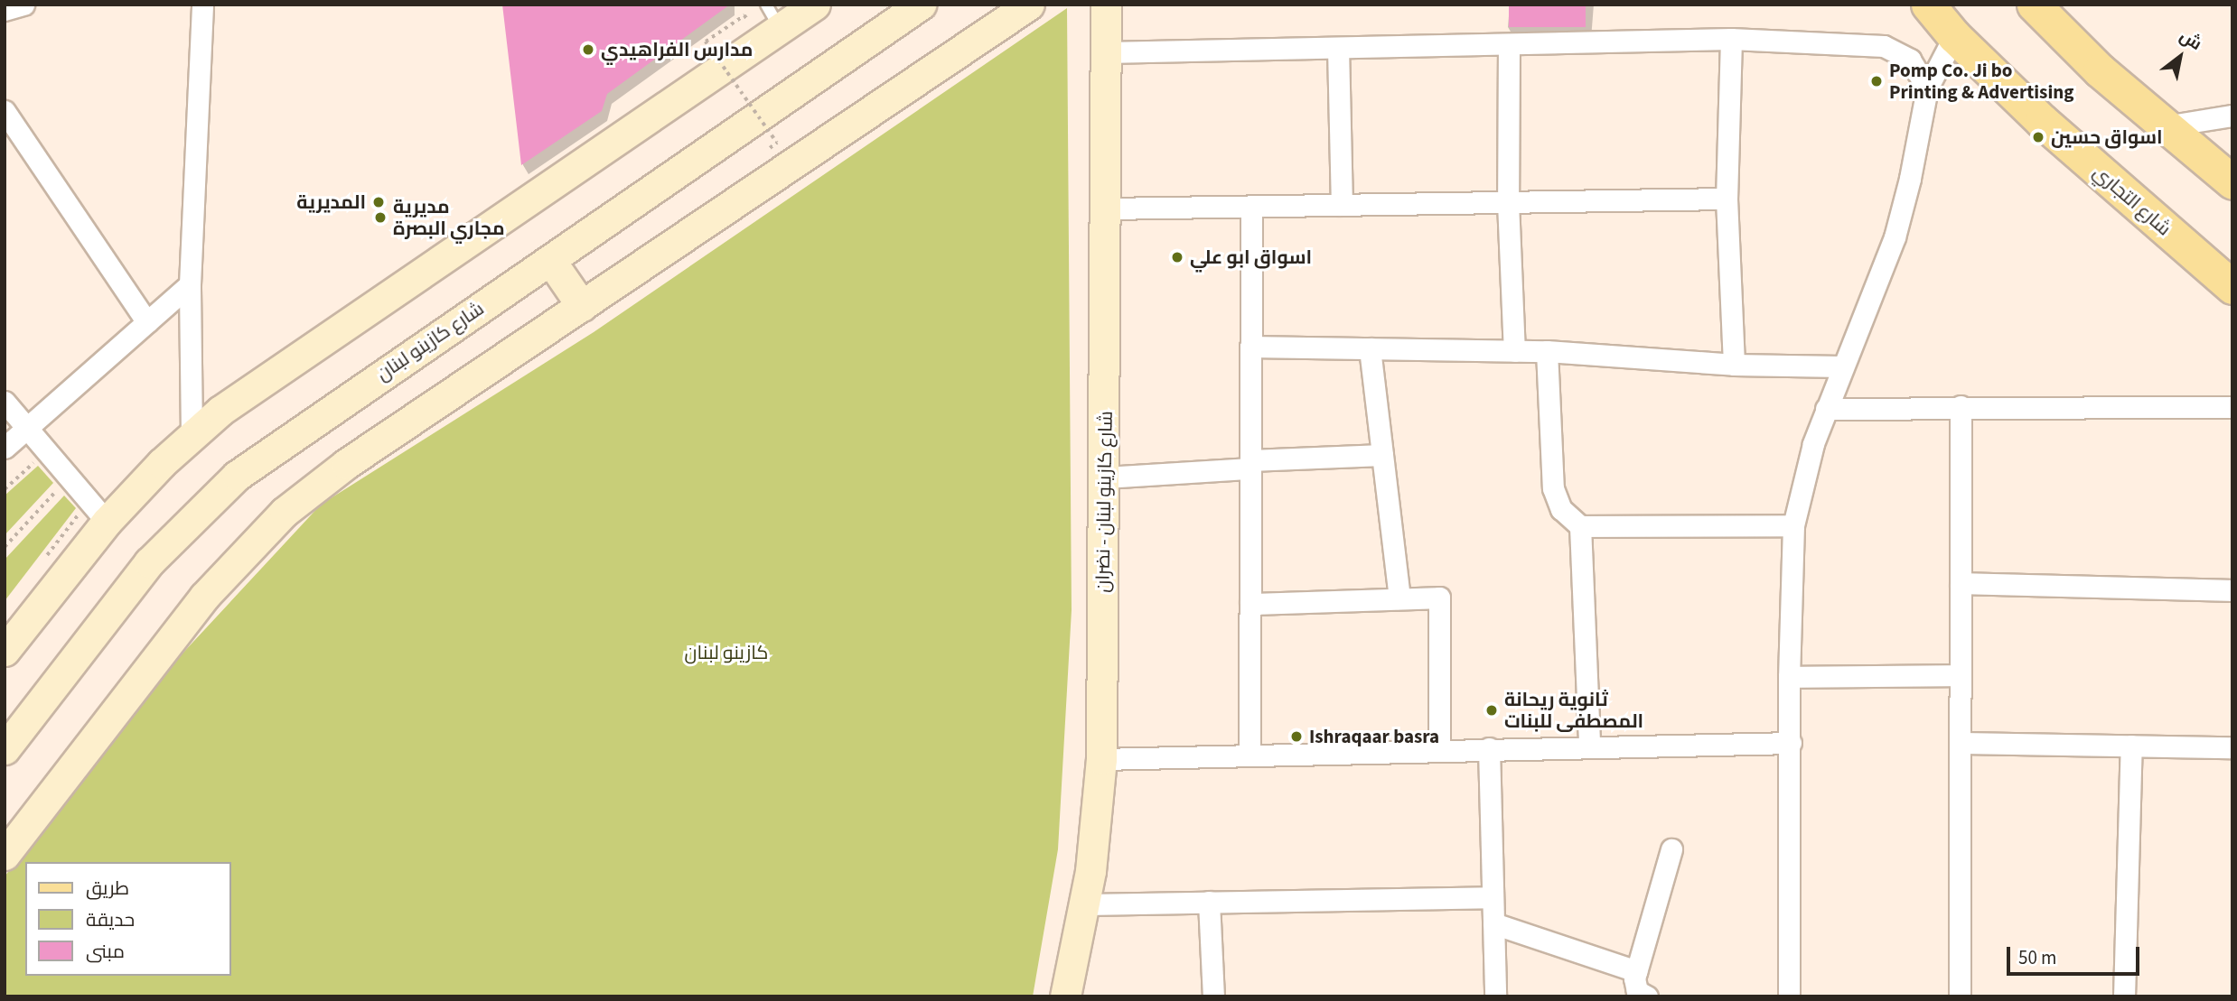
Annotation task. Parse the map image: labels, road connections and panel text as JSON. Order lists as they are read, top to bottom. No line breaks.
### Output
{"streets":{"main road":["شارع التجاري"],"street":["شارع كازينو لبنان","شارع كازينو لبنان - نضران"]},"parks":["كازينو لبنان"],"places":["مدارس الفراهيدي","Pomp Co. Ji bo Printing & Advertising","اسواق حسين","المديرية","مديرية مجاري البصرة","اسواق ابو علي","ثانوية ريحانة المصطفى للبنات","Ishraqaar basra"],"legend":["طريق","حديقة","مبنى"],"scale_bar":"50 m","north":"top right"}
